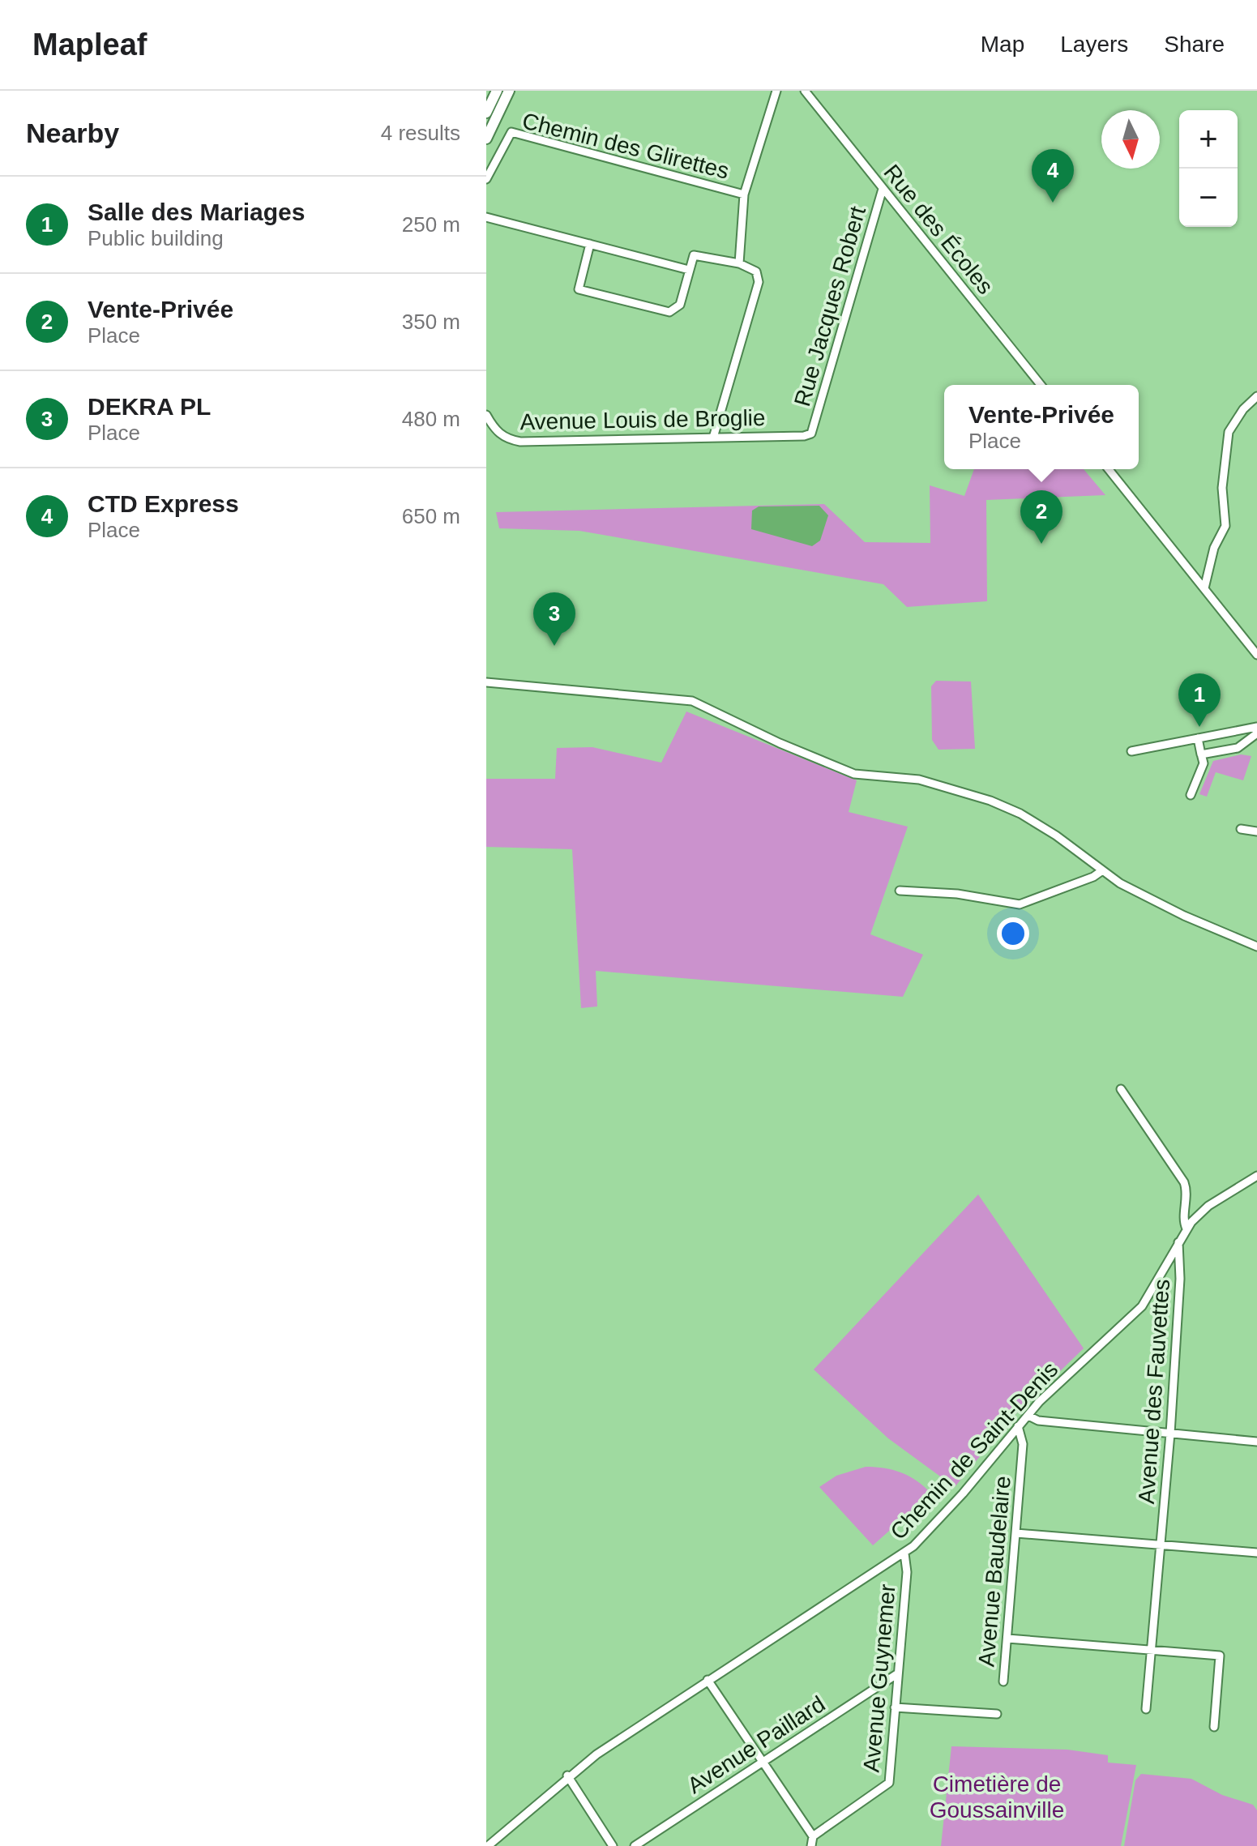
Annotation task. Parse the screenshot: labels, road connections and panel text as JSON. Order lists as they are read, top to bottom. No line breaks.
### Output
{"streets":{"street":["Chemin des Glirettes","Rue des Écoles","Rue Jacques Robert","Avenue Louis de Broglie","Avenue des Fauvettes","Chemin de Saint-Denis","Avenue Baudelaire","Avenue Guynemer","Avenue Paillard"]},"crossings":[["Rue des Écoles","Rue Jacques Robert"],["Rue Jacques Robert","Avenue Louis de Broglie"],["Avenue des Fauvettes","Chemin de Saint-Denis"],["Chemin de Saint-Denis","Avenue Baudelaire"],["Chemin de Saint-Denis","Avenue Guynemer"],["Avenue Guynemer","Avenue Paillard"]],"parks":["Cimetière de Goussainville"],"north":"bottom","page":{"header":"Mapleaf","nav":["Map","Layers","Share"],"heading":["Nearby","4 results"],"map_buttons":["+","−"],"pins":["4","2","3","1"],"list":[{"mark":"1","name":"Salle des Mariages","note":"Public building","value":"250 m"},{"mark":"2","name":"Vente-Privée","note":"Place","value":"350 m"},{"mark":"3","name":"DEKRA PL","note":"Place","value":"480 m"},{"mark":"4","name":"CTD Express","note":"Place","value":"650 m"}],"popup":["Vente-Privée","Place"]}}
